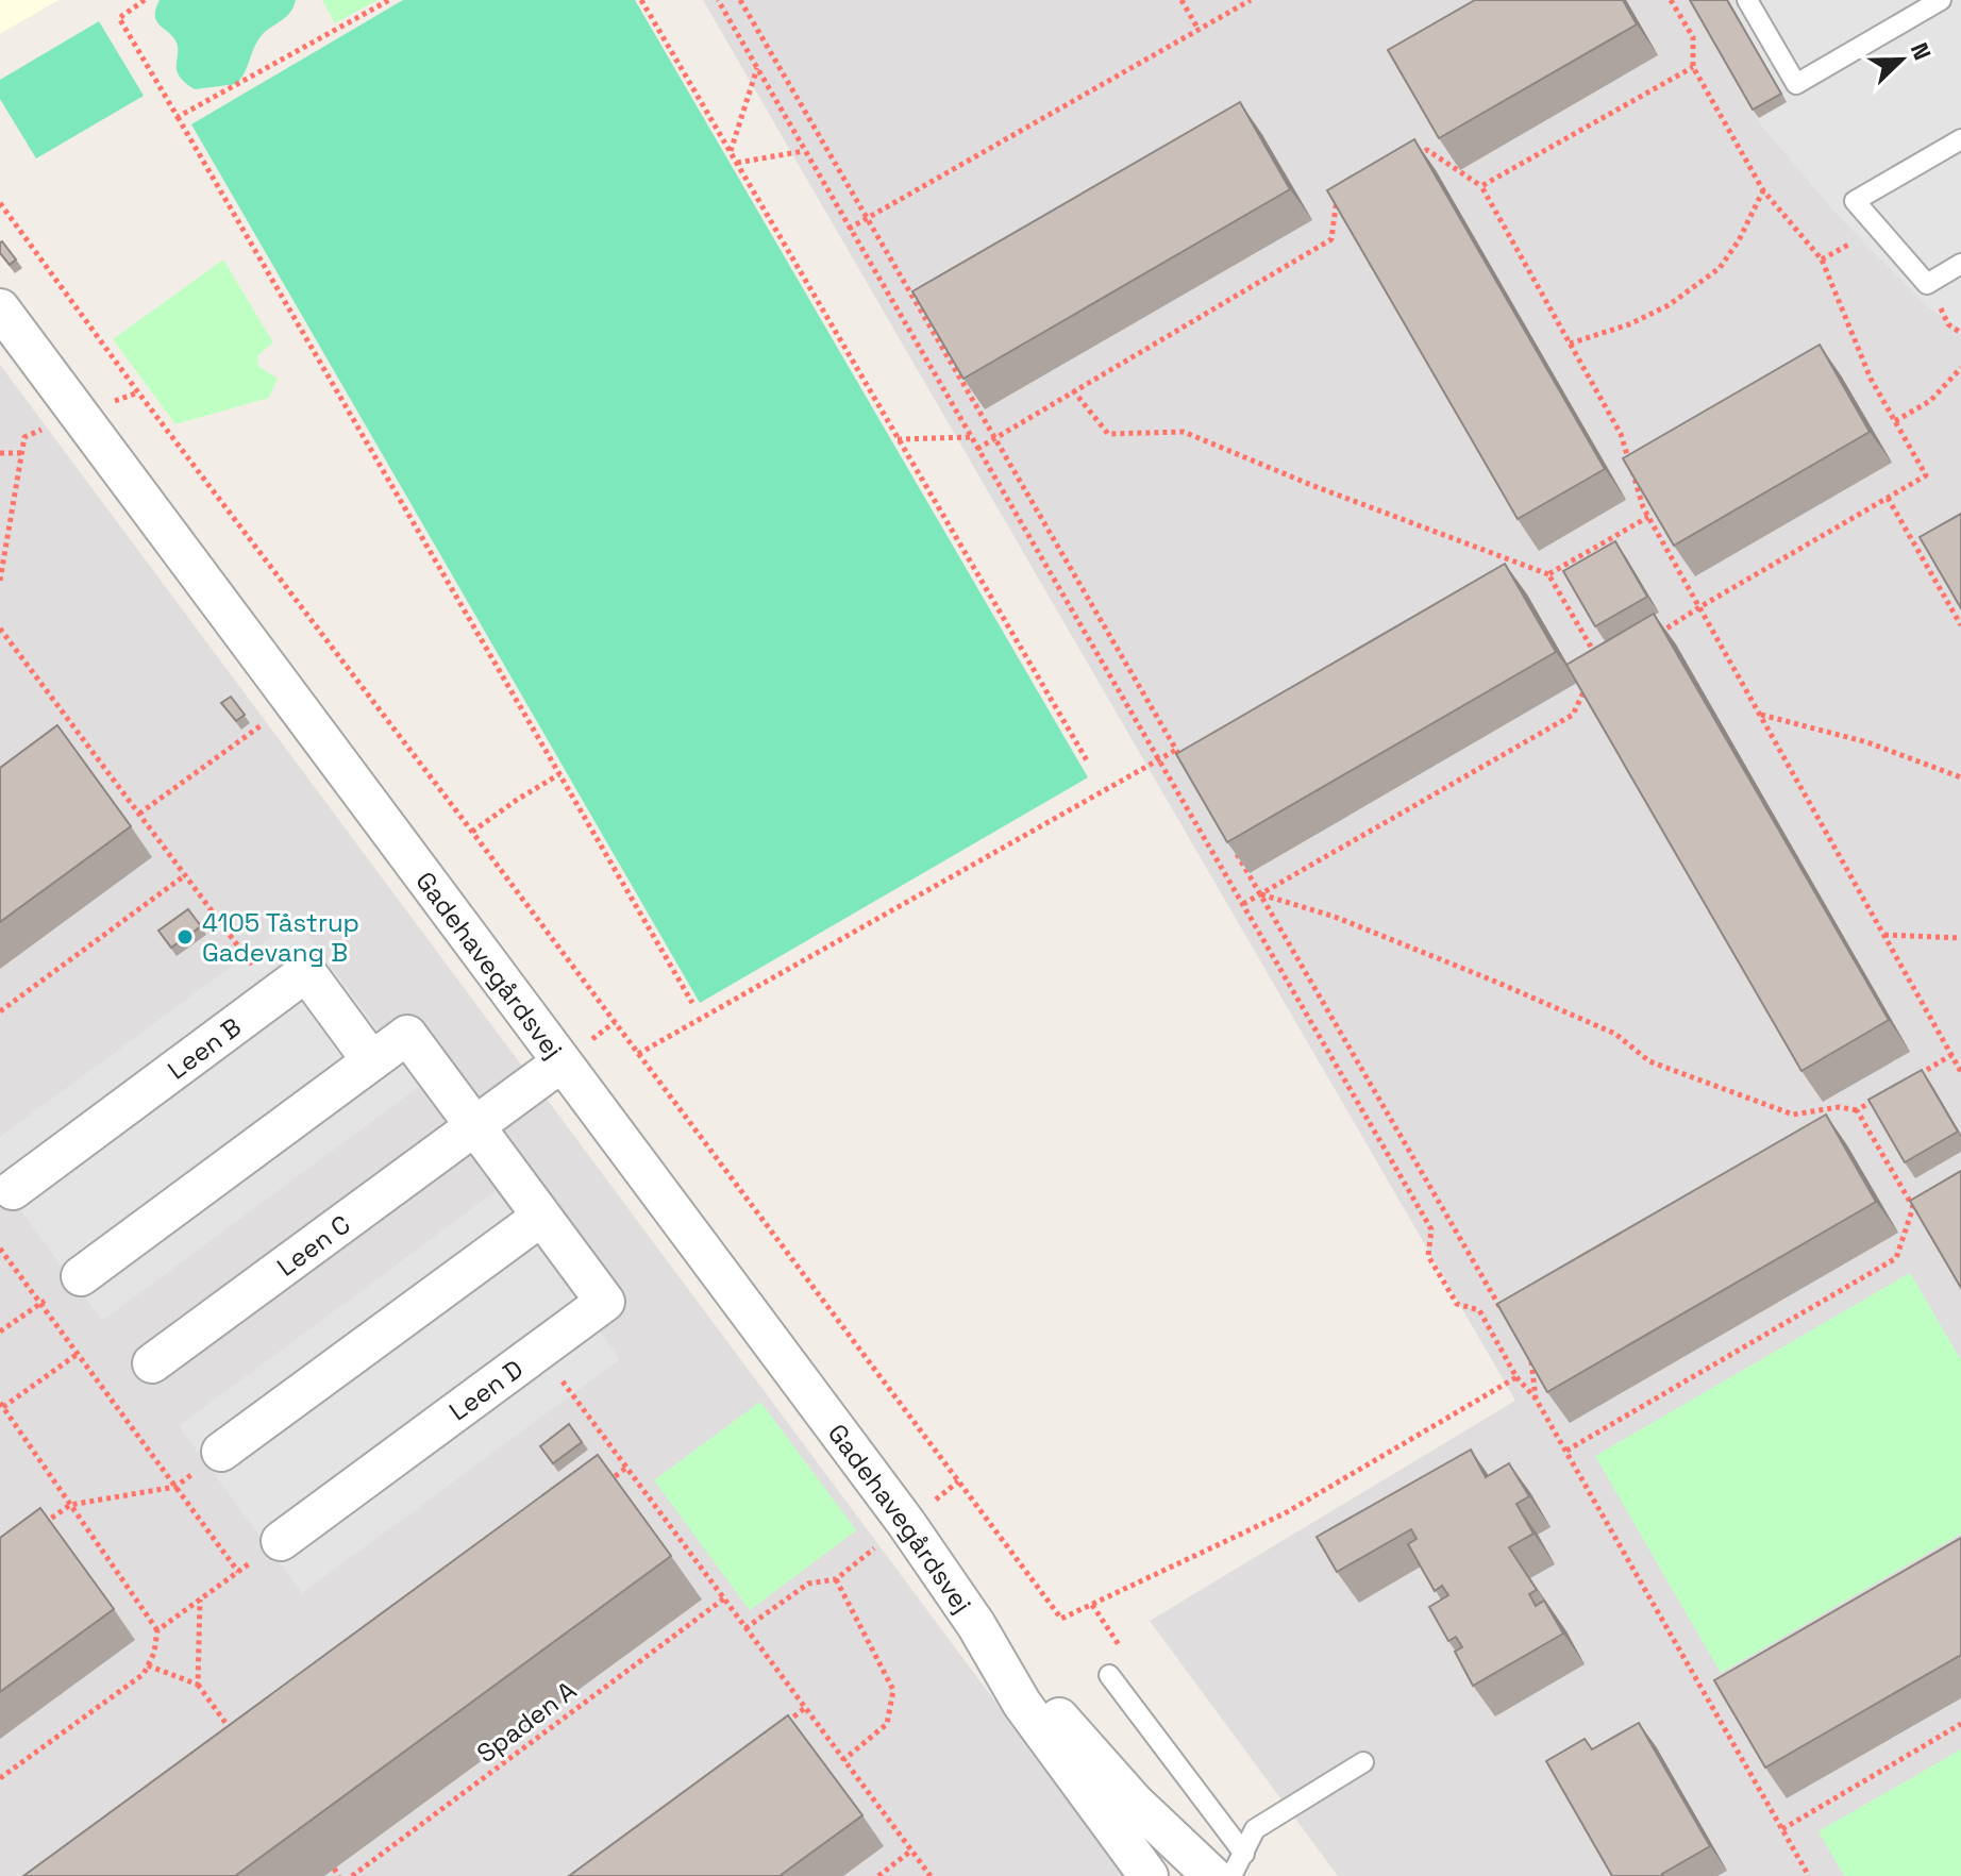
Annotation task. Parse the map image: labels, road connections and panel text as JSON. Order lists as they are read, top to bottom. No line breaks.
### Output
{"streets":{"street":["Gadehavegårdsvej","Leen B","Leen C","Leen D"],"path":["Spaden A"]},"crossings":[["Gadehavegårdsvej","Leen C"],["Leen C","Leen D"]],"places":["4105 Tåstrup Gadevang B"],"north":"top right"}
